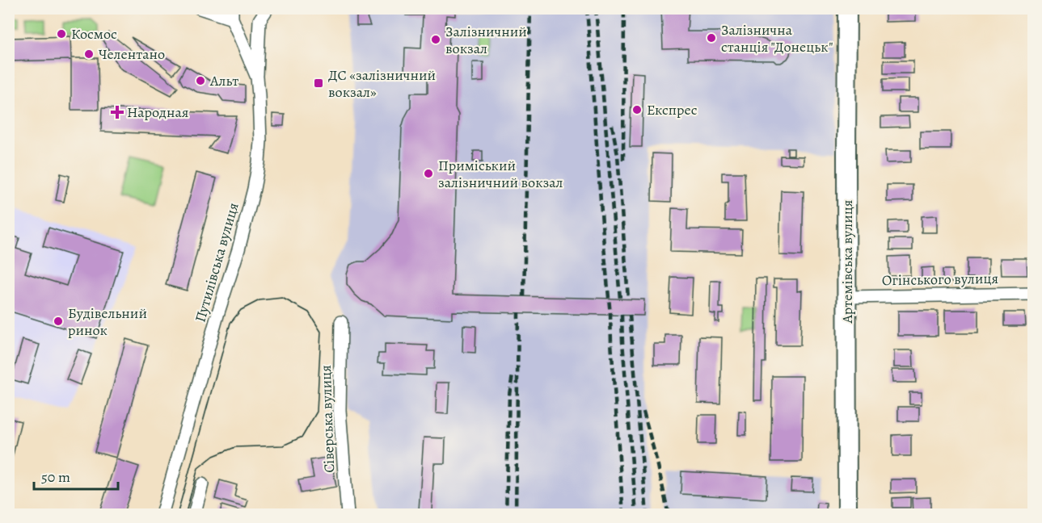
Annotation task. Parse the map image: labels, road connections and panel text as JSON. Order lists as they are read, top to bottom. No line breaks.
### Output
{"streets":{"main road":["Артемівська вулиця"],"street":["Путилівська вулиця","Огінського вулиця","Сіверська вулиця"]},"crossings":[["Артемівська вулиця","Огінського вулиця"]],"places":{"other":["Космос","Залізнична станція \"Донецьк\"","Залізничний вокзал","Челентано","Альт","Експрес","Приміський залізничний вокзал","Будівельний ринок"],"transit":["ДС «залізничний вокзал»"],"health":["Народная"]},"scale_bar":"50 m"}
